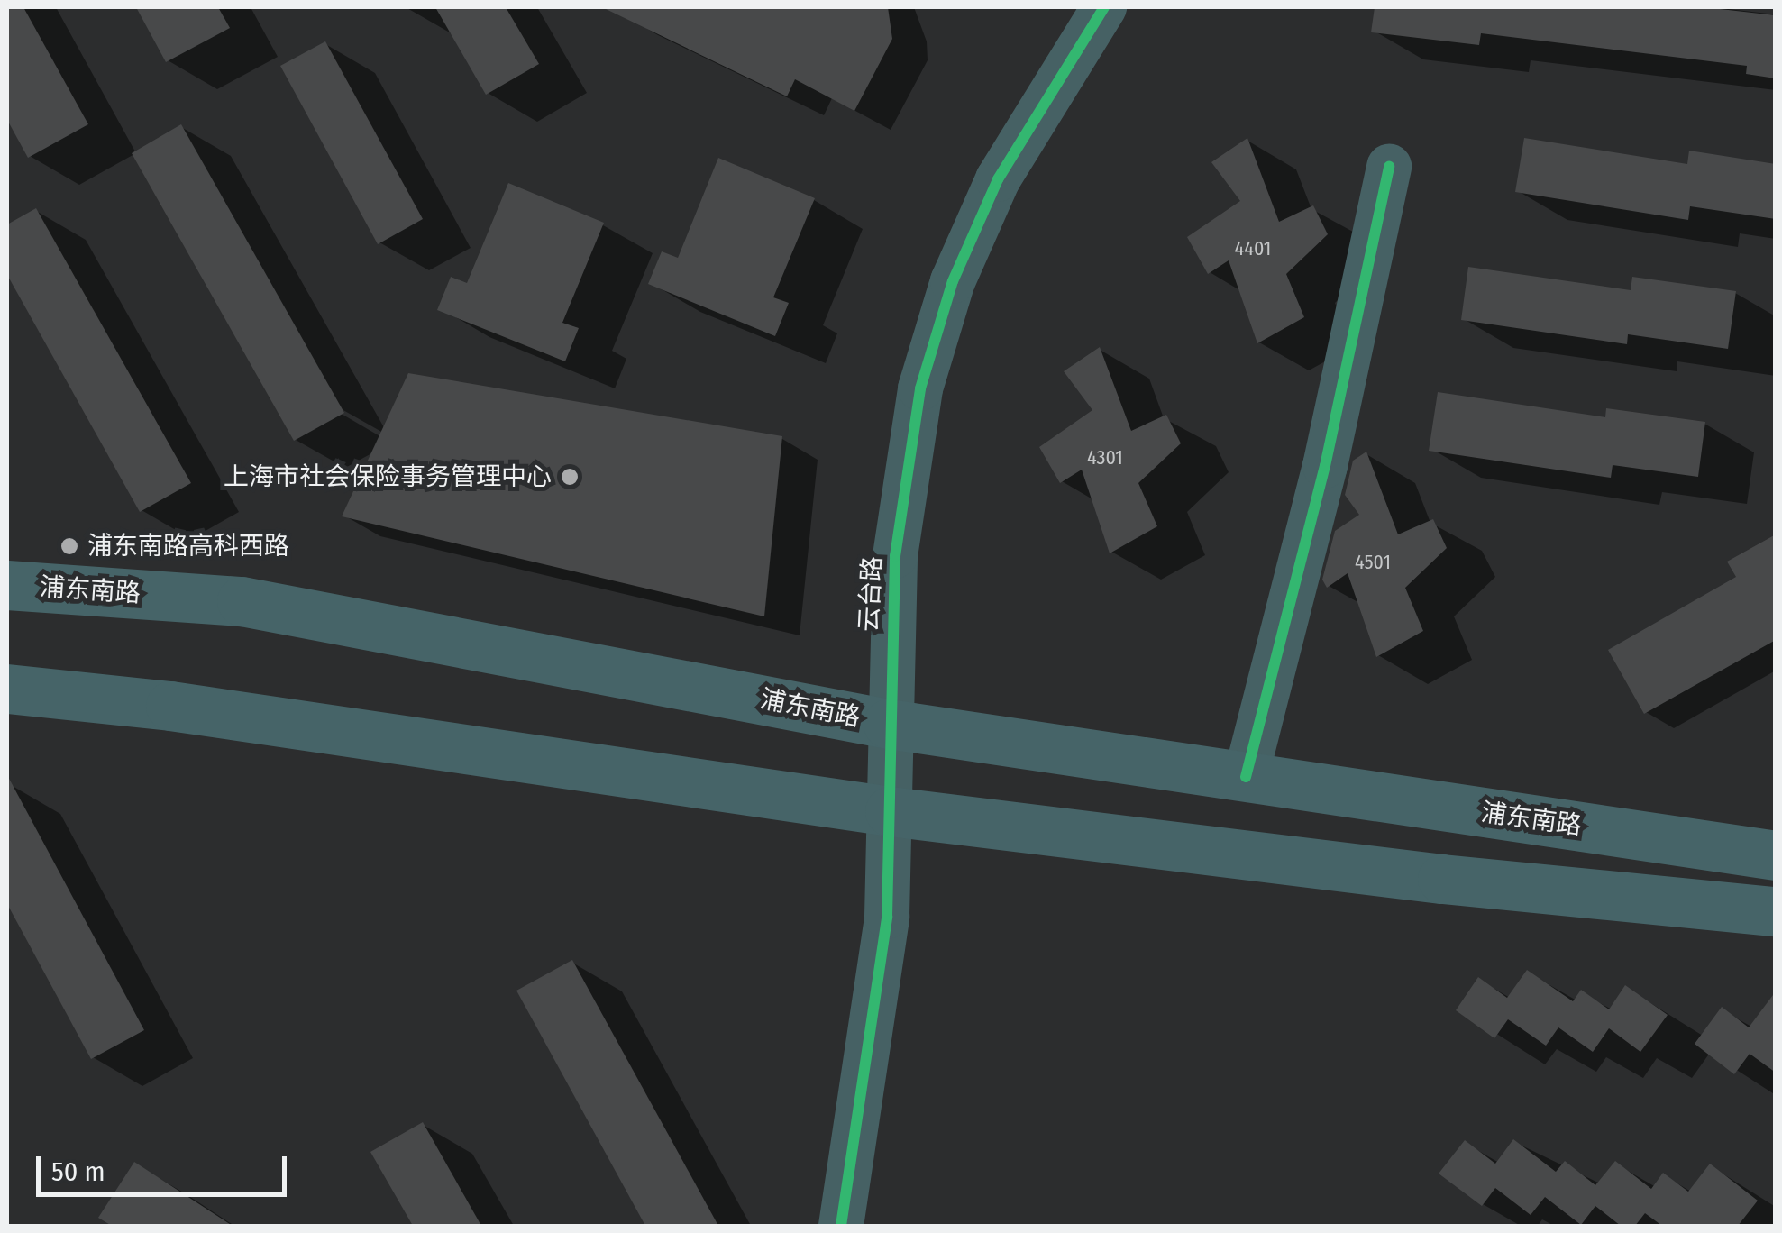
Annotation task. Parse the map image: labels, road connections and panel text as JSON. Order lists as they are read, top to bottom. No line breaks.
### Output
{"streets":{"main road":["浦东南路"],"street":["云台路"]},"crossings":[["浦东南路","云台路"]],"places":["上海市社会保险事务管理中心","浦东南路高科西路"],"house_numbers":["4401","4301","4501"],"scale_bar":"50 m"}
